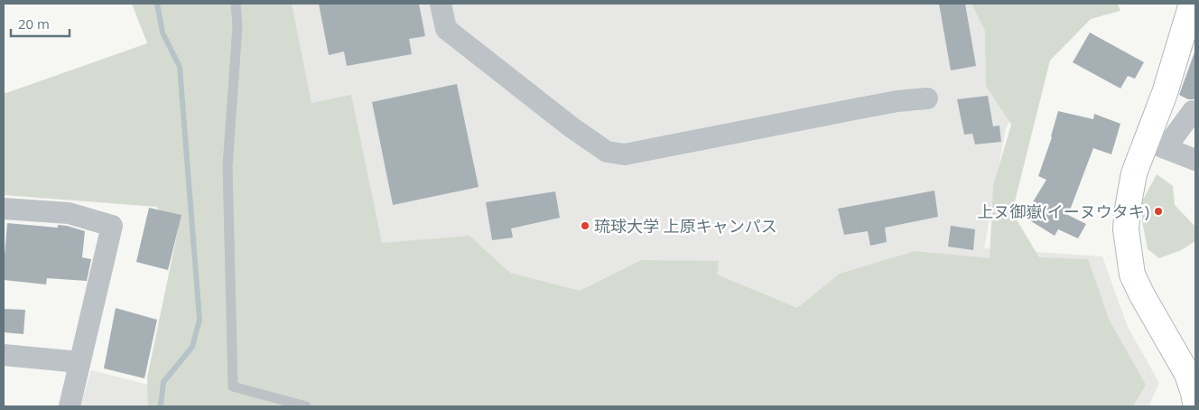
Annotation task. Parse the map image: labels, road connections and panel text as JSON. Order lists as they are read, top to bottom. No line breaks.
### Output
{"places":["上ヌ御嶽(イーヌウタキ)","琉球大学 上原キャンパス"],"scale_bar":"20 m"}
